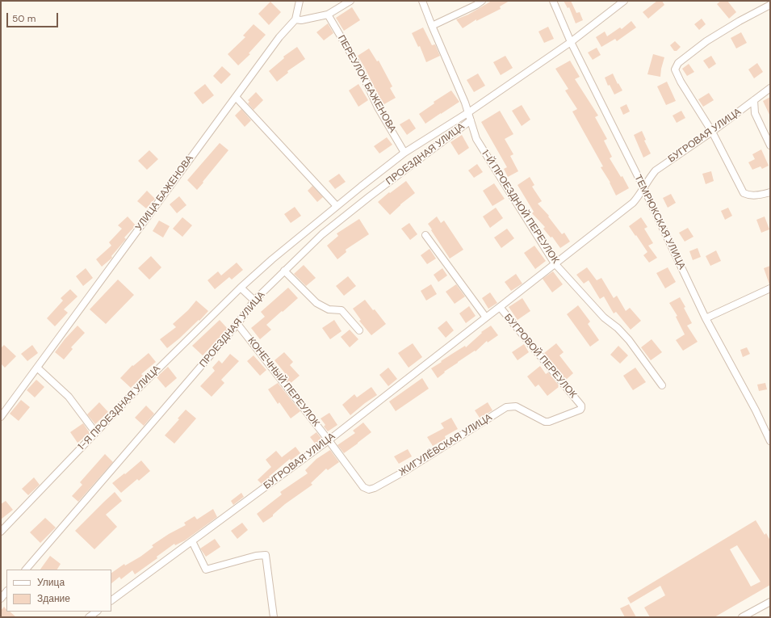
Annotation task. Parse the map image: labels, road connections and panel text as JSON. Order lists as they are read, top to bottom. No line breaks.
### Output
{"streets":{"street":["ПЕРЕУЛОК БАЖЕНОВА","БУГРОВАЯ УЛИЦА","ПРОЕЗДНАЯ УЛИЦА","УЛИЦА БАЖЕНОВА","1-Й ПРОЕЗДНОЙ ПЕРЕУЛОК","ТЕМРЮКСКАЯ УЛИЦА","БУГРОВОЙ ПЕРЕУЛОК","КОНЕЧНЫЙ ПЕРЕУЛОК","1-Я ПРОЕЗДНАЯ УЛИЦА","ЖИГУЛЁВСКАЯ УЛИЦА"]},"crossings":[["ПЕРЕУЛОК БАЖЕНОВА","ПРОЕЗДНАЯ УЛИЦА"],["БУГРОВАЯ УЛИЦА","1-Й ПРОЕЗДНОЙ ПЕРЕУЛОК"],["БУГРОВАЯ УЛИЦА","ТЕМРЮКСКАЯ УЛИЦА"],["БУГРОВАЯ УЛИЦА","БУГРОВОЙ ПЕРЕУЛОК"],["БУГРОВАЯ УЛИЦА","КОНЕЧНЫЙ ПЕРЕУЛОК"],["БУГРОВАЯ УЛИЦА","ЖИГУЛЁВСКАЯ УЛИЦА"],["ПРОЕЗДНАЯ УЛИЦА","1-Й ПРОЕЗДНОЙ ПЕРЕУЛОК"],["ПРОЕЗДНАЯ УЛИЦА","ТЕМРЮКСКАЯ УЛИЦА"],["ПРОЕЗДНАЯ УЛИЦА","КОНЕЧНЫЙ ПЕРЕУЛОК"],["ПРОЕЗДНАЯ УЛИЦА","1-Я ПРОЕЗДНАЯ УЛИЦА"],["БУГРОВОЙ ПЕРЕУЛОК","ЖИГУЛЁВСКАЯ УЛИЦА"],["КОНЕЧНЫЙ ПЕРЕУЛОК","ЖИГУЛЁВСКАЯ УЛИЦА"]],"legend":["Улица","Здание"],"scale_bar":"50 m"}
